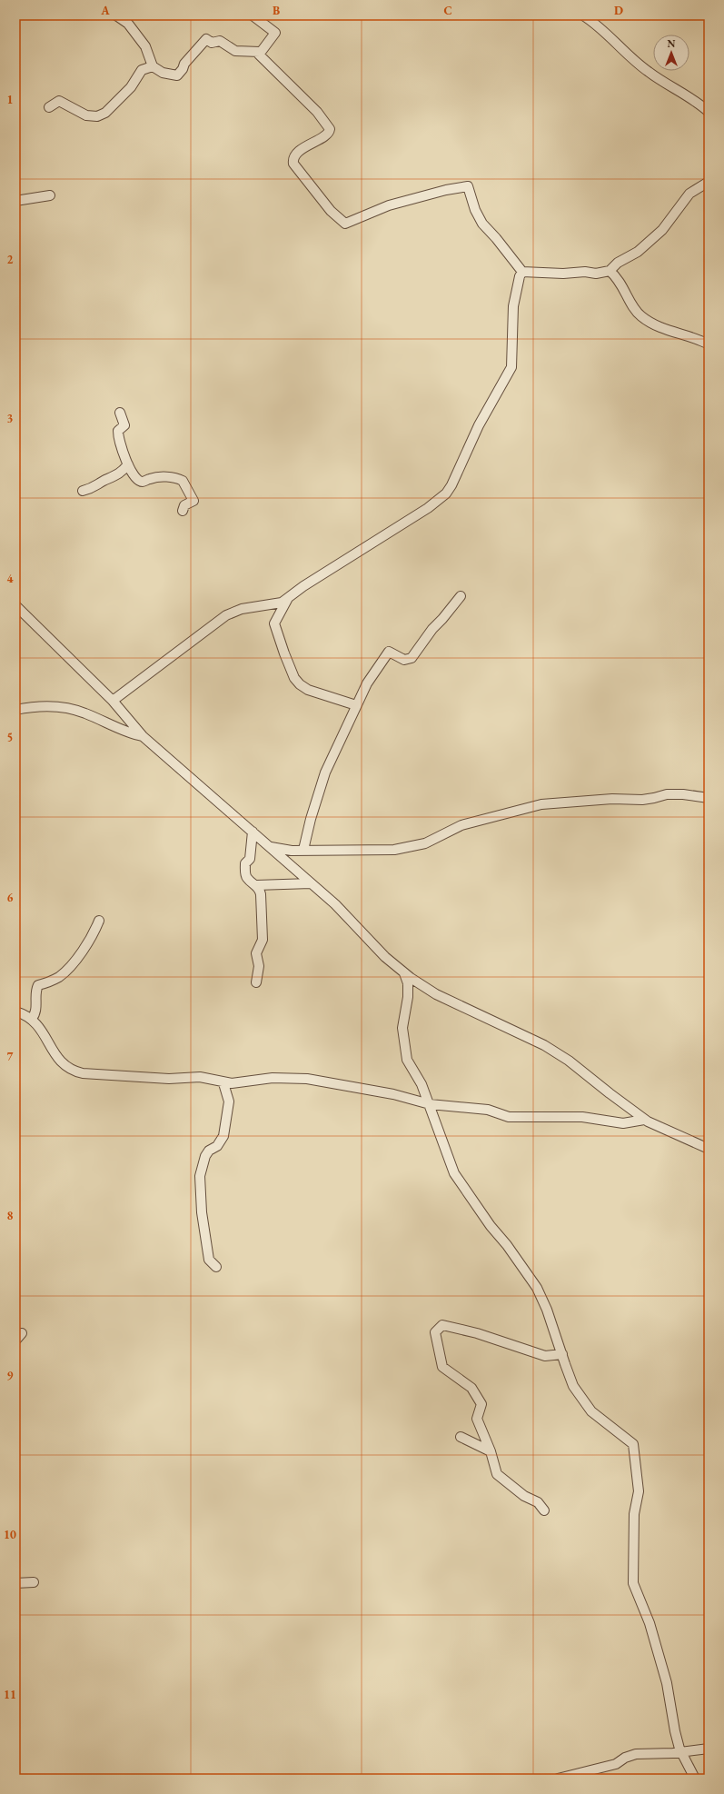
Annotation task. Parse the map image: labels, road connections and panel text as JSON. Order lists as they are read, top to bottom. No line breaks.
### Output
{"north":"top","grid":{"columns":["A","B","C","D"],"rows":["1","2","3","4","5","6","7","8","9","10","11"]}}
